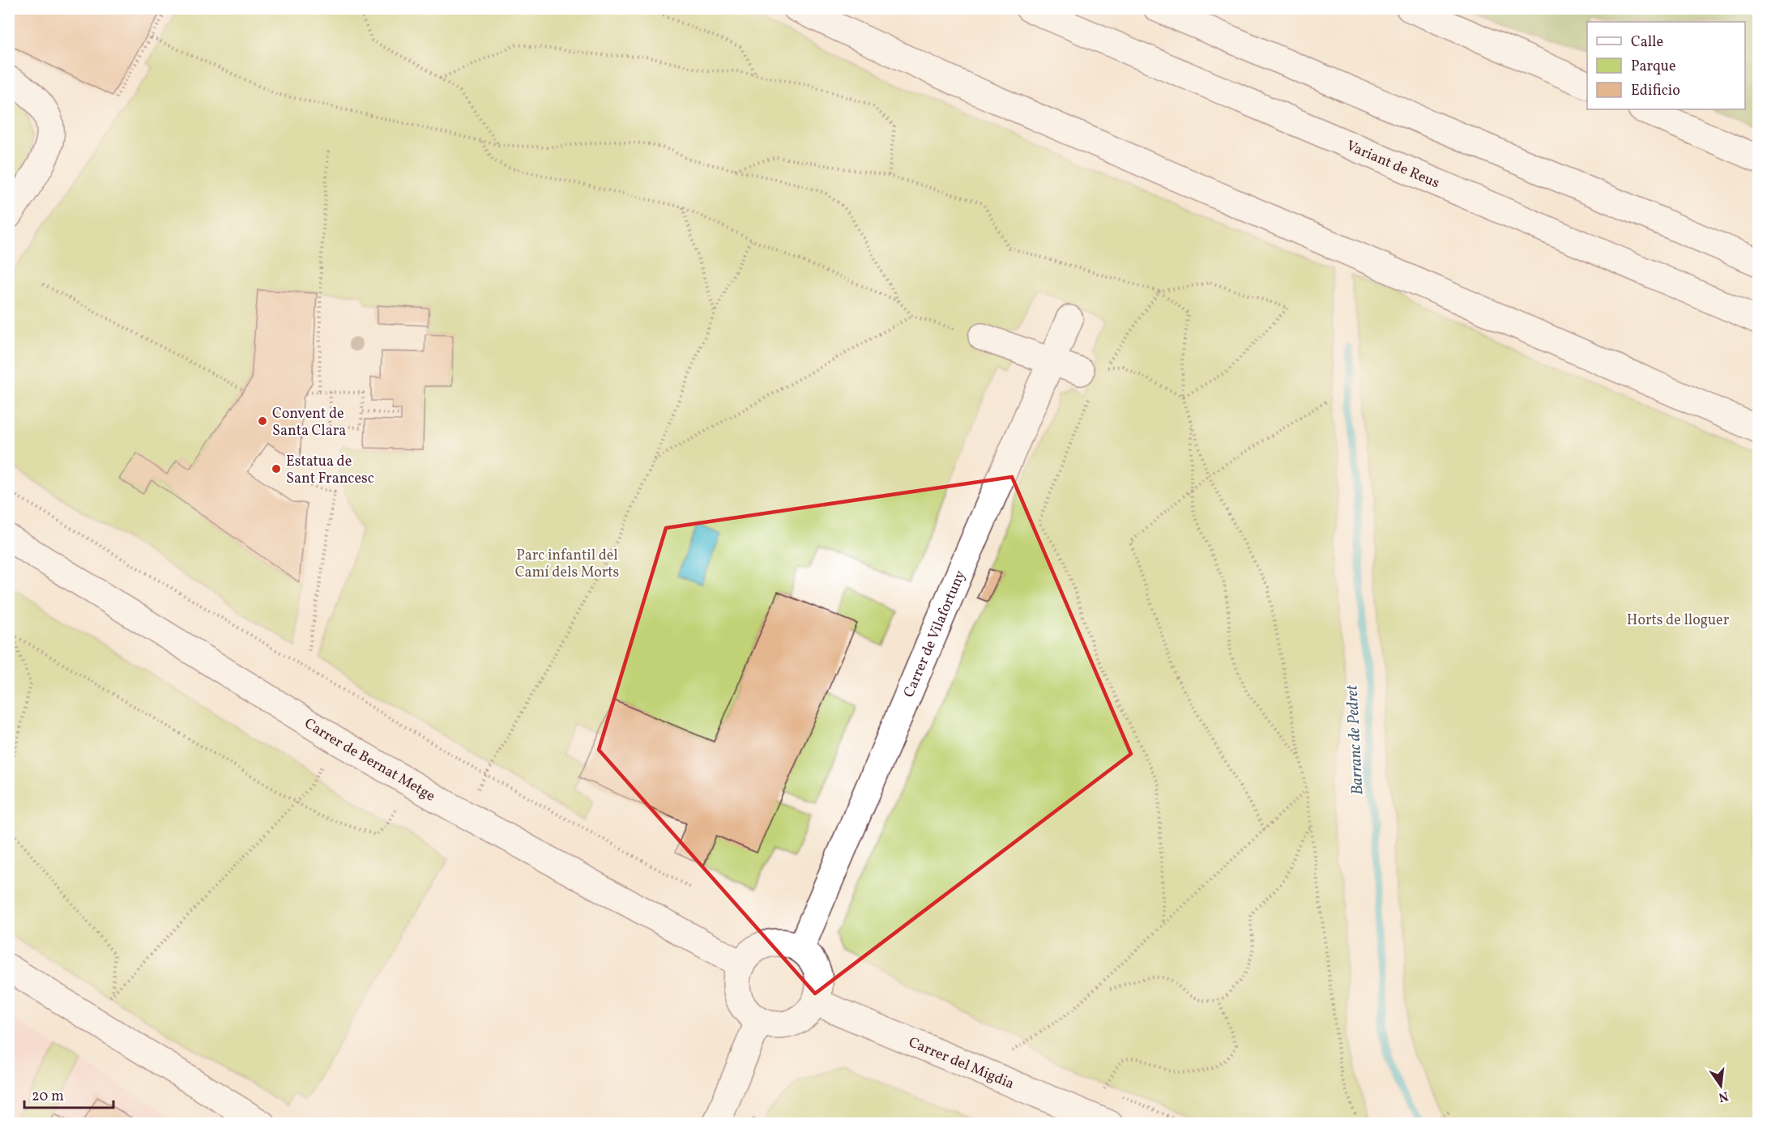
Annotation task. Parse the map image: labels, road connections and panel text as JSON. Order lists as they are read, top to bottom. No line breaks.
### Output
{"streets":{"main road":["Variant de Reus","Carrer de Vilafortuny","Carrer de Bernat Metge","Carrer del Migdia"]},"crossings":[["Carrer de Vilafortuny","Carrer de Bernat Metge"],["Carrer de Vilafortuny","Carrer del Migdia"],["Carrer de Bernat Metge","Carrer del Migdia"]],"water":["Barranc de Pedret"],"parks":["Parc infantil del Camí dels Morts","Horts de lloguer"],"places":["Convent de Santa Clara","Estatua de Sant Francesc"],"legend":["Calle","Parque","Edificio"],"scale_bar":"20 m","north":"bottom"}
